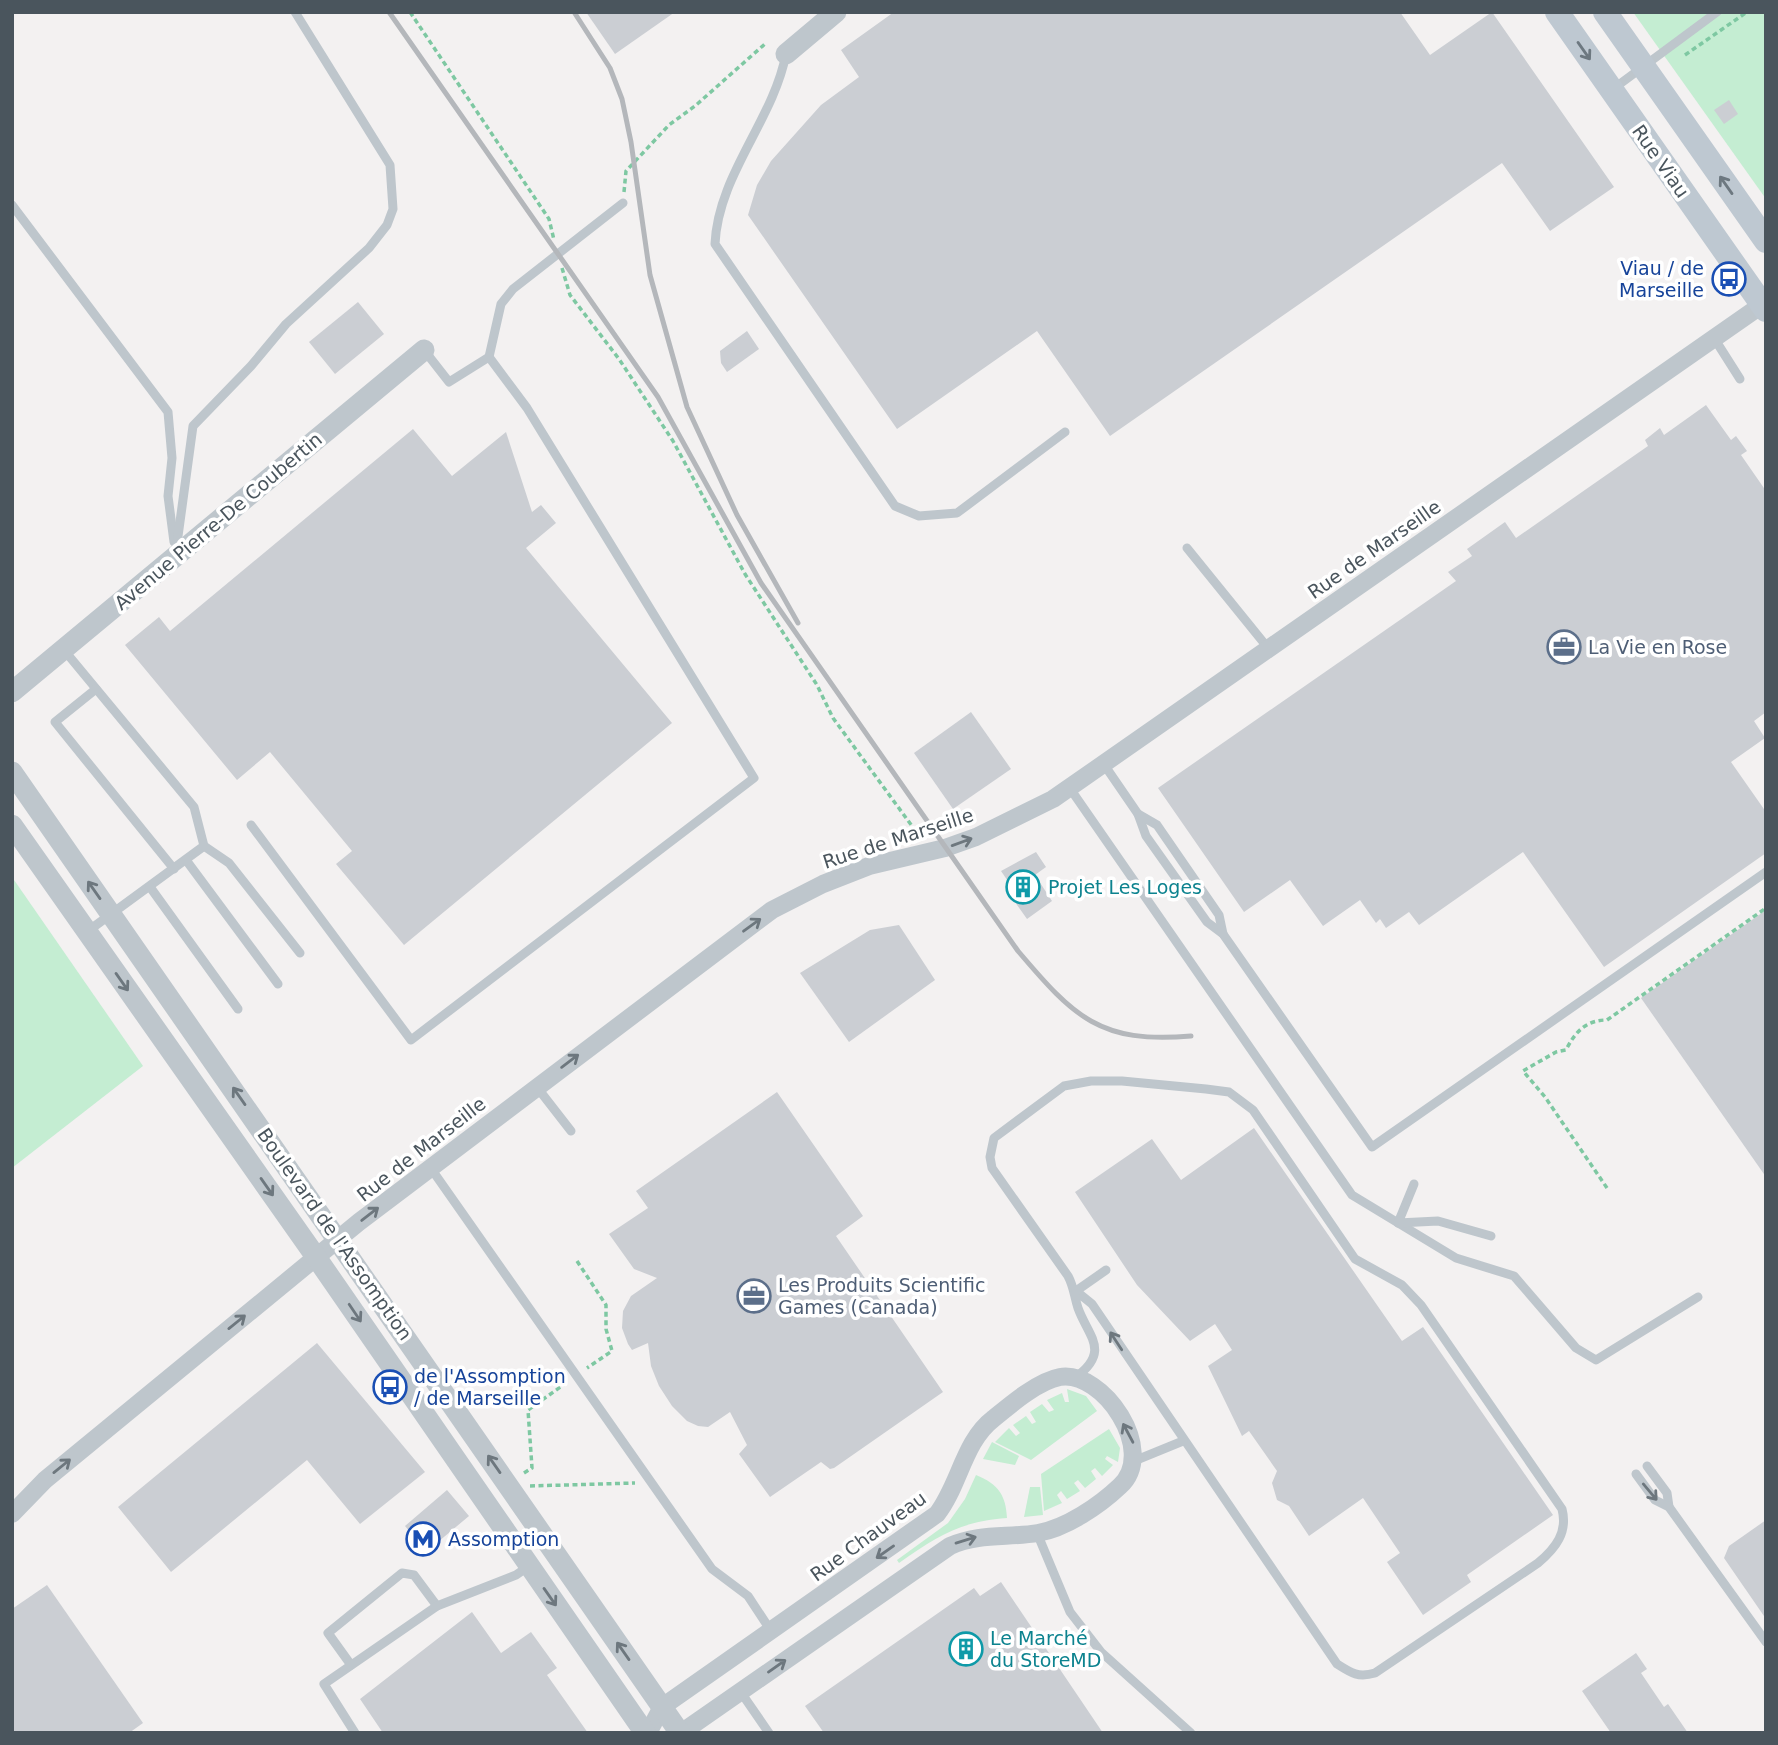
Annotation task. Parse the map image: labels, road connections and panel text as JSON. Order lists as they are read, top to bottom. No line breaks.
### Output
{"streets":{"main road":["Rue Viau"],"street":["Avenue Pierre-De Coubertin","Rue de Marseille","Boulevard de l'Assomption","Rue Chauveau"]},"crossings":[["Rue Viau","Rue de Marseille"],["Rue de Marseille","Boulevard de l'Assomption"],["Boulevard de l'Assomption","Rue Chauveau"]],"one_way":["Rue de Marseille"],"places":{"bus stop":["Viau / de Marseille","de l'Assomption / de Marseille"],"office":["La Vie en Rose","Les Produits Scientific Games (Canada)"],"building":["Projet Les Loges","Le Marché du StoreMD"],"metro station":["Assomption"]}}
